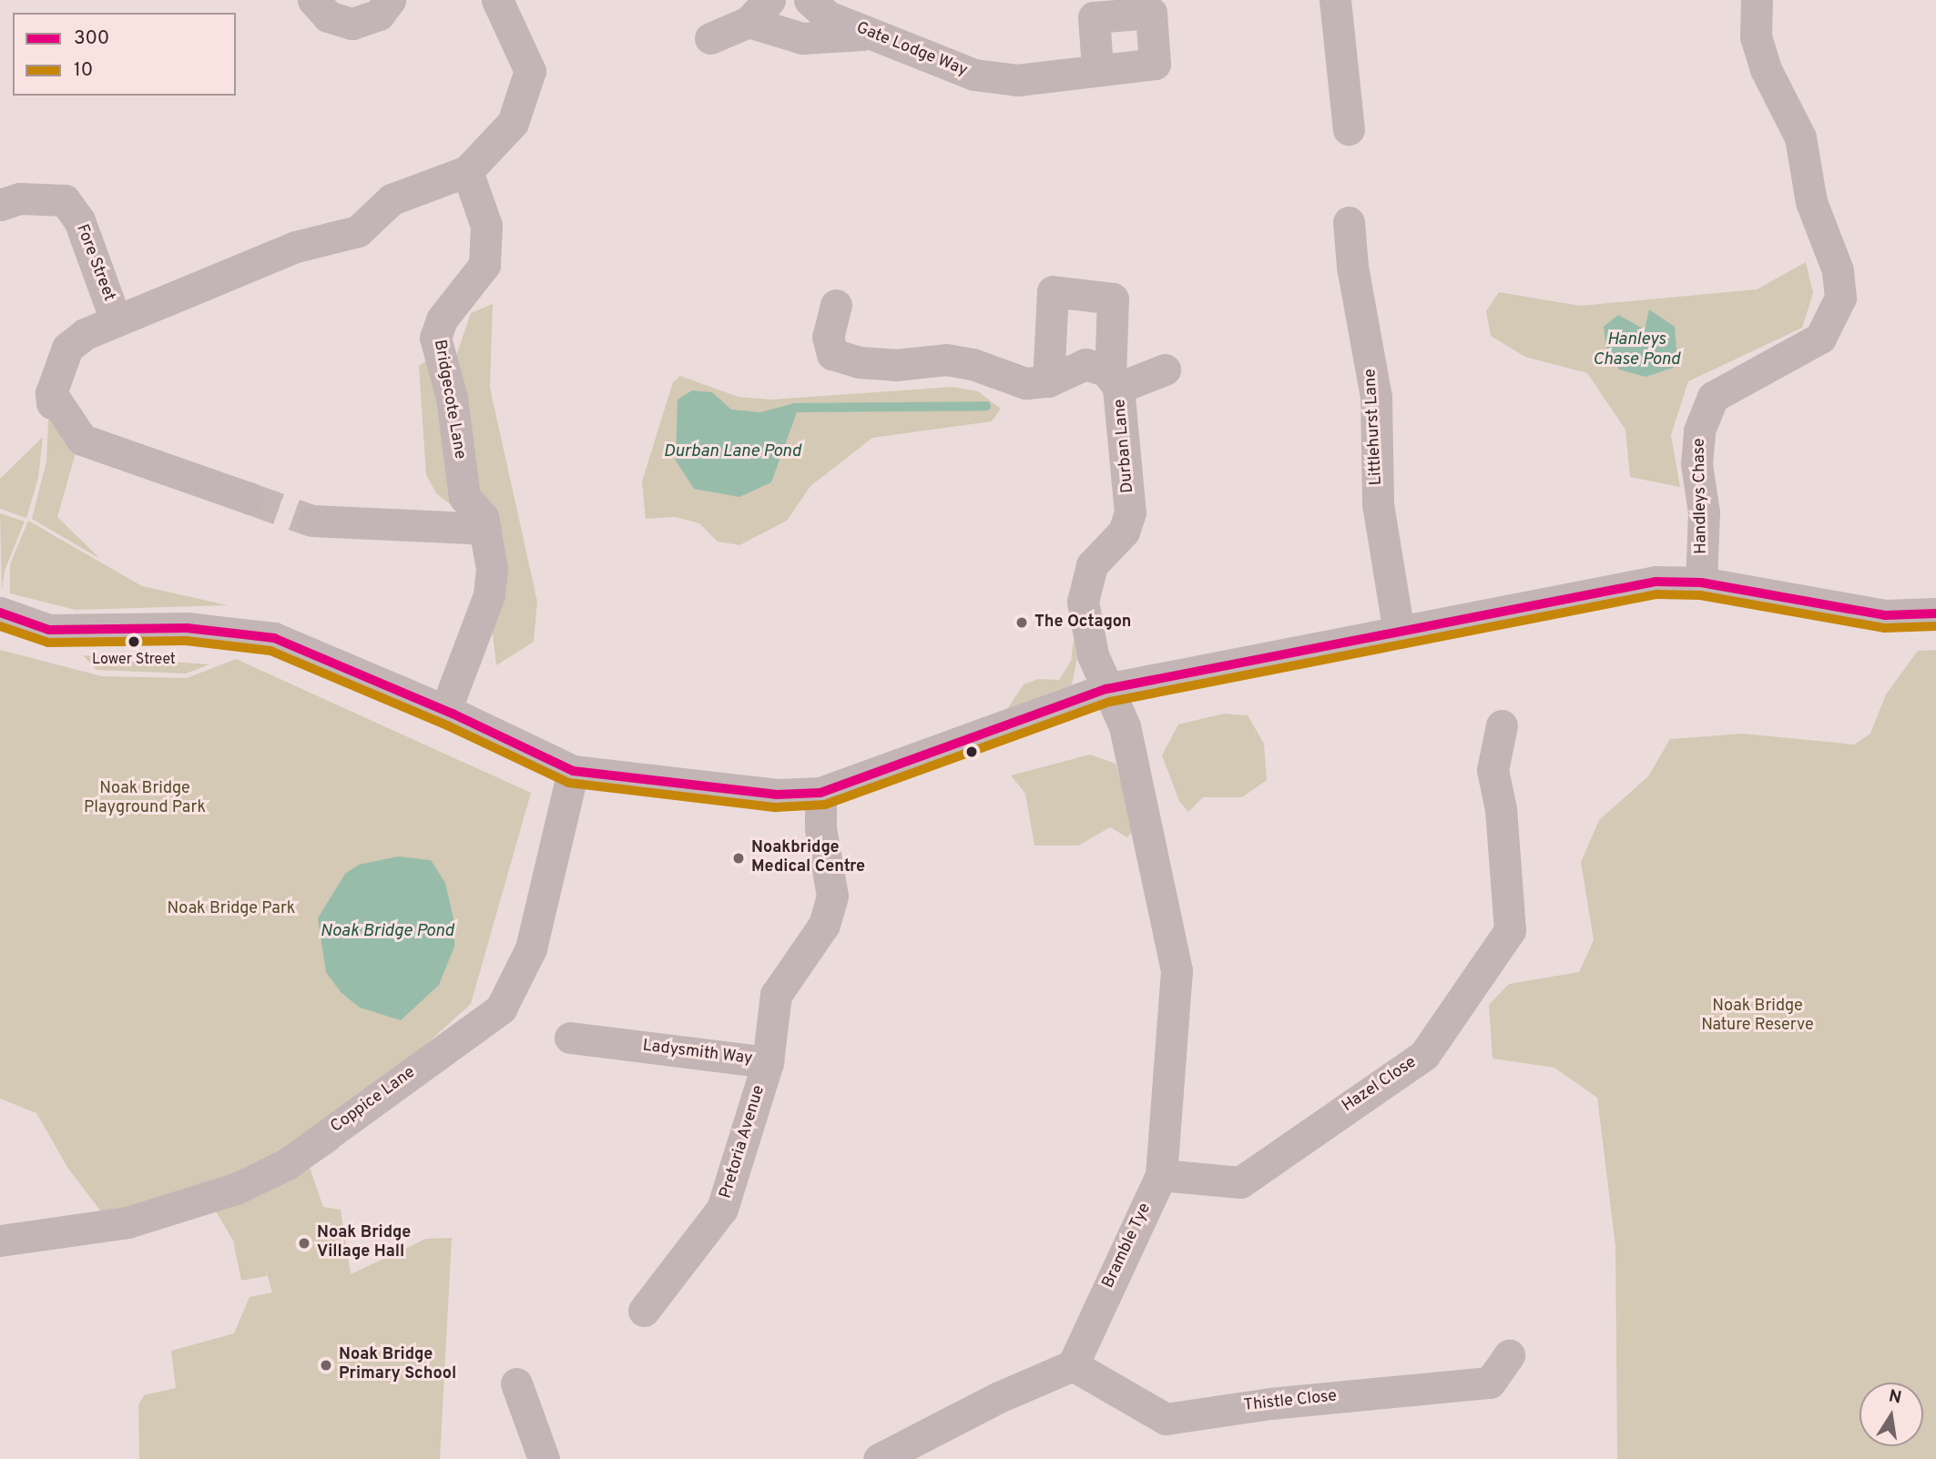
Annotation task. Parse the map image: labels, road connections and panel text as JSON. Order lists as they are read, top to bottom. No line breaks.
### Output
{"streets":{"street":["Gate Lodge Way","Fore Street","Bridgecote Lane","Littlehurst Lane","Durban Lane","Handleys Chase","Ladysmith Way","Hazel Close","Coppice Lane","Pretoria Avenue","Bramble Tye","Thistle Close"]},"crossings":[["Durban Lane","Bramble Tye"],["Ladysmith Way","Pretoria Avenue"],["Hazel Close","Bramble Tye"],["Bramble Tye","Thistle Close"]],"water":["Hanleys Chase Pond","Durban Lane Pond","Noak Bridge Pond"],"parks":["Noak Bridge Playground Park","Noak Bridge Park","Noak Bridge Nature Reserve"],"places":["The Octagon","Lower Street","Noakbridge Medical Centre","Noak Bridge Village Hall","Noak Bridge Primary School"],"lines":["transit line 300","transit line 10"],"legend":["300","10"],"north":"top"}
